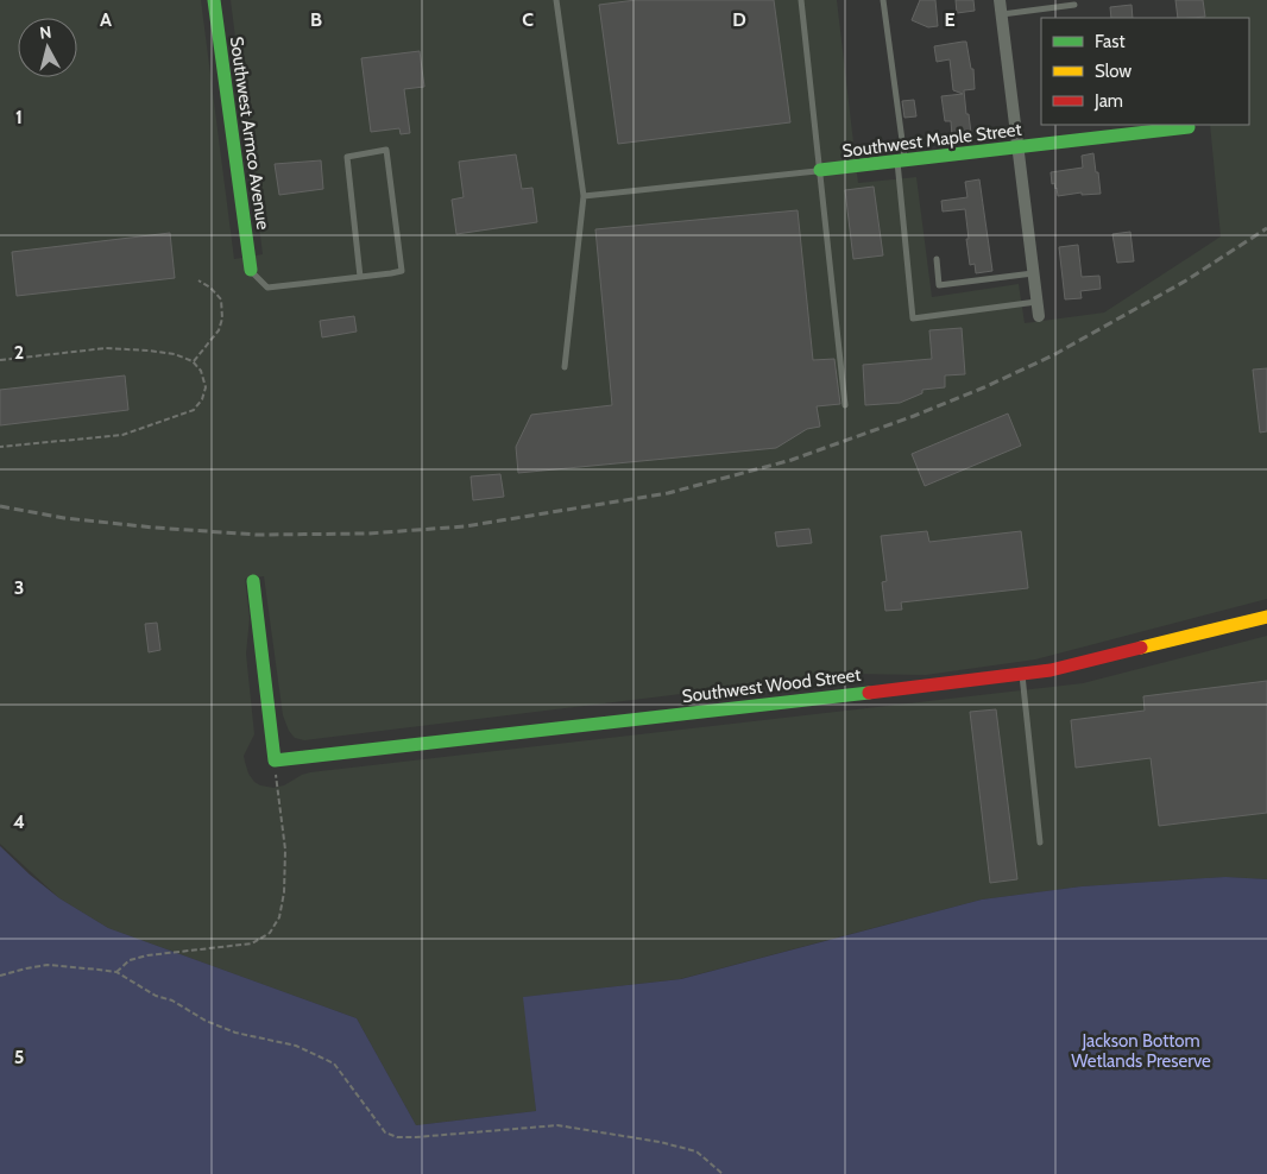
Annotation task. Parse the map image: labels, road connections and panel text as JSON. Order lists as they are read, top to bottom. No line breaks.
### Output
{"streets":{"street":["Southwest Armco Avenue","Southwest Maple Street","Southwest Wood Street"]},"parks":["Jackson Bottom Wetlands Preserve"],"legend":["Fast","Slow","Jam"],"north":"top","grid":{"columns":["A","B","C","D","E"],"rows":["1","2","3","4","5"]}}
